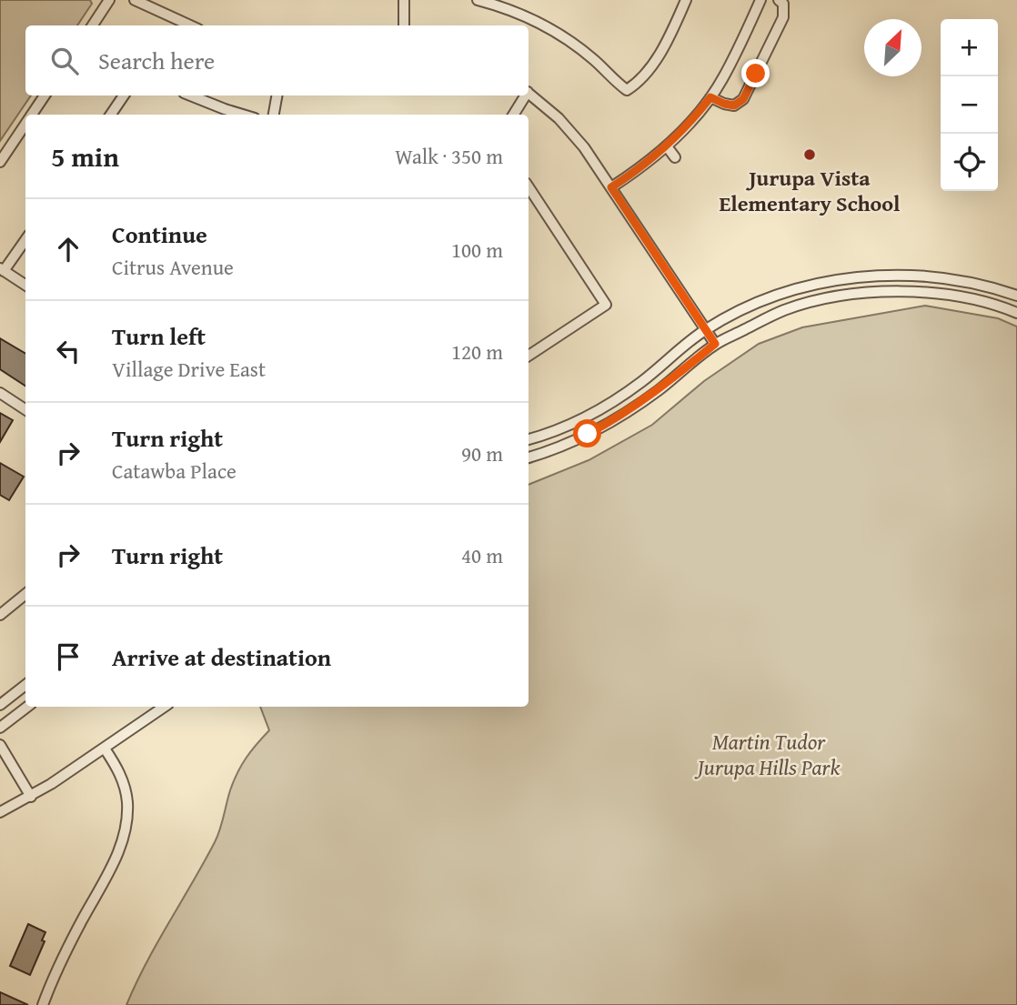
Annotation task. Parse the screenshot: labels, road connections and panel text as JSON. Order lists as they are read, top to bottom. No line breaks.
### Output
{"parks":["Martin Tudor Jurupa Hills Park"],"places":["Jurupa Vista Elementary School"],"north":"top right","page":{"map_buttons":["+","−"],"search":"Search here","heading":["5 min","Walk · 350 m"],"list":[["Continue","Citrus Avenue","100 m"],["Turn left","Village Drive East","120 m"],["Turn right","Catawba Place","90 m"],["Turn right","40 m"],"Arrive at destination"]}}
